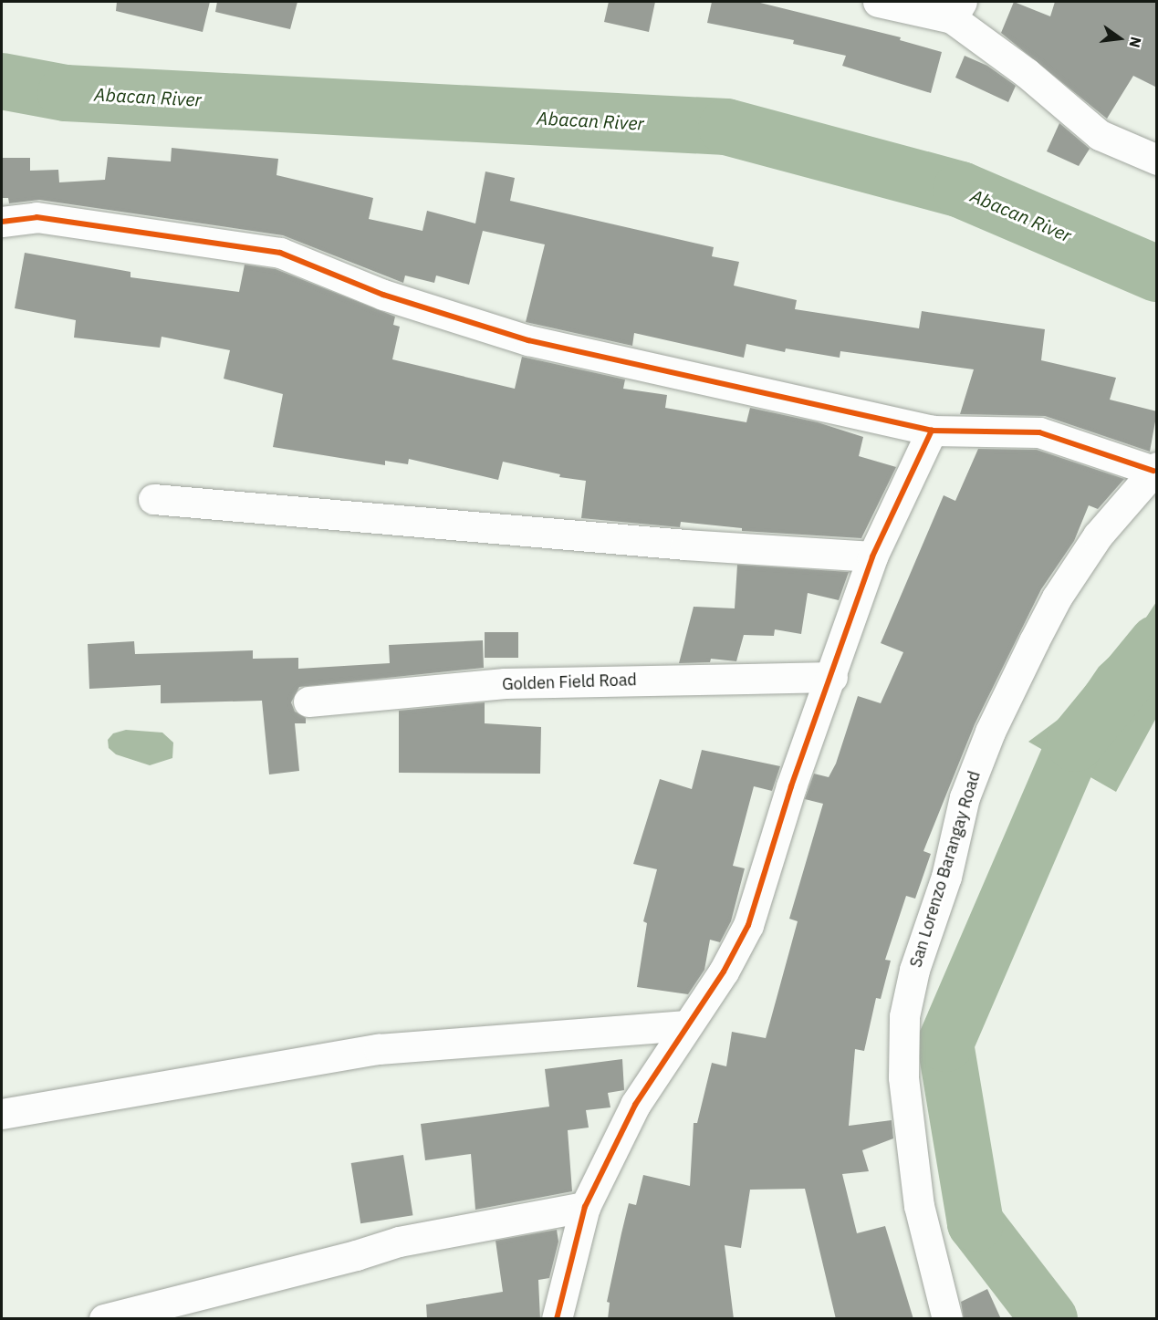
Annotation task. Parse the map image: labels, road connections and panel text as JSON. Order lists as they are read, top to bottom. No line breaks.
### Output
{"streets":{"street":["Golden Field Road","San Lorenzo Barangay Road"]},"water":["Abacan River"],"north":"right"}
